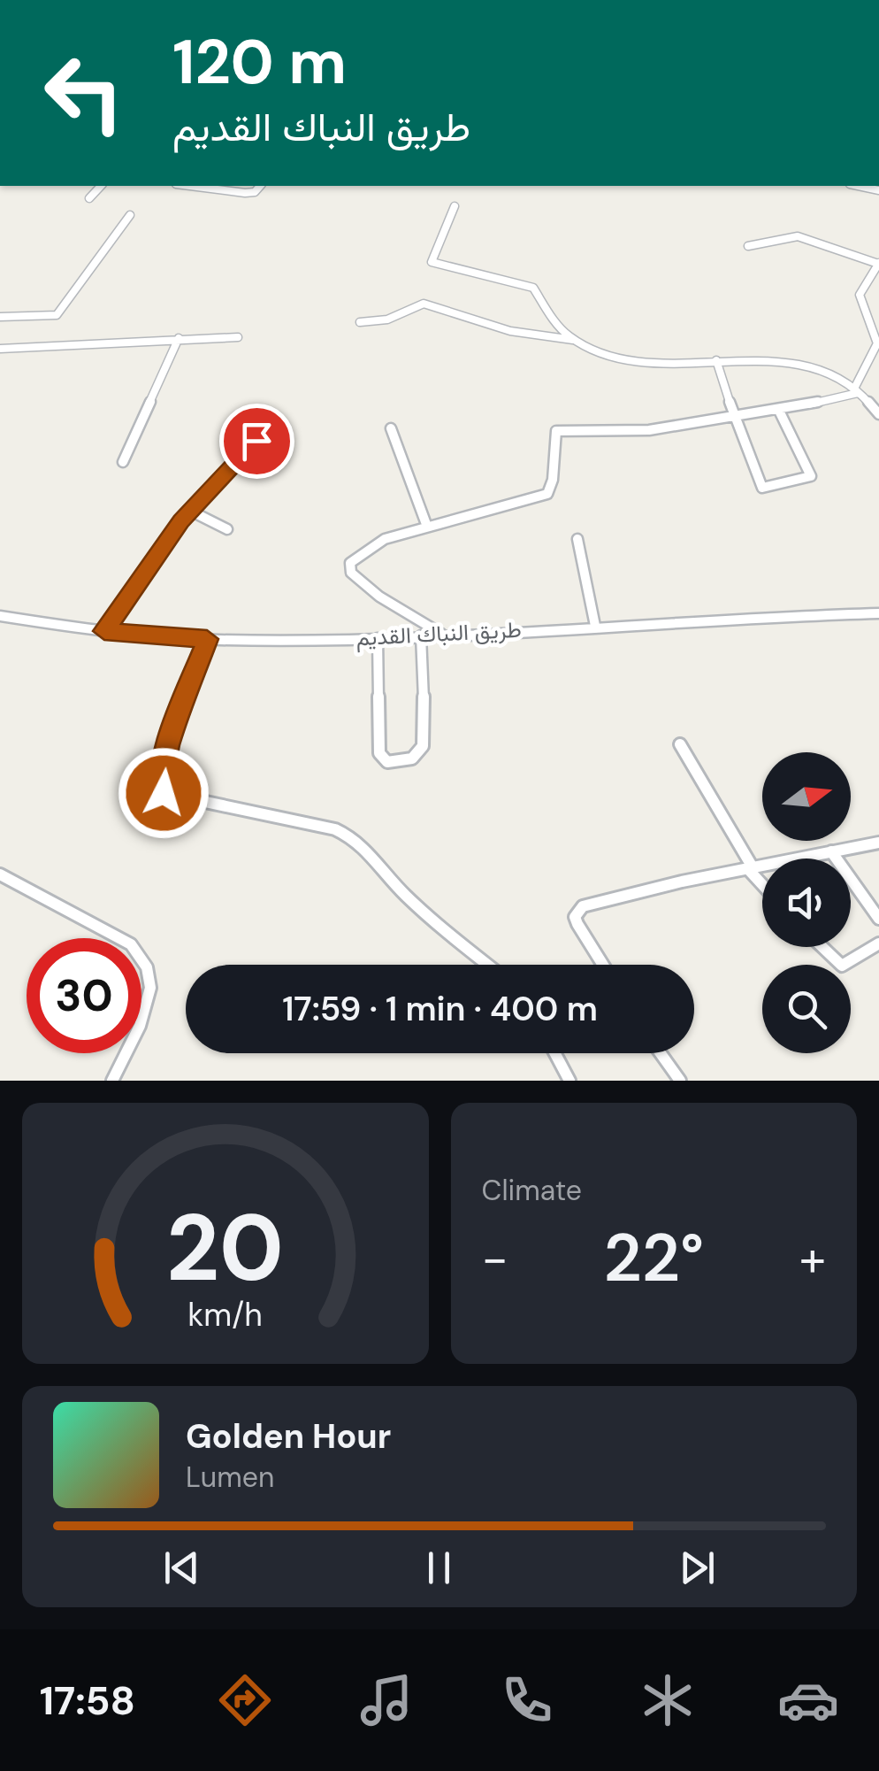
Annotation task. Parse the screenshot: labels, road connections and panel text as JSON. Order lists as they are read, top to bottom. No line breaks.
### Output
{"streets":{"street":["طريق النباك القديم"]},"north":"right","page":{"turn":["120 m","طريق النباك القديم"],"limit":"30","trip":"17:59 · 1 min · 400 m","tile":"Climate","heat":["−","22°","+"],"song":["Golden Hour","Lumen"],"tabs":"17:58","gauge":["20","km/h"]}}
